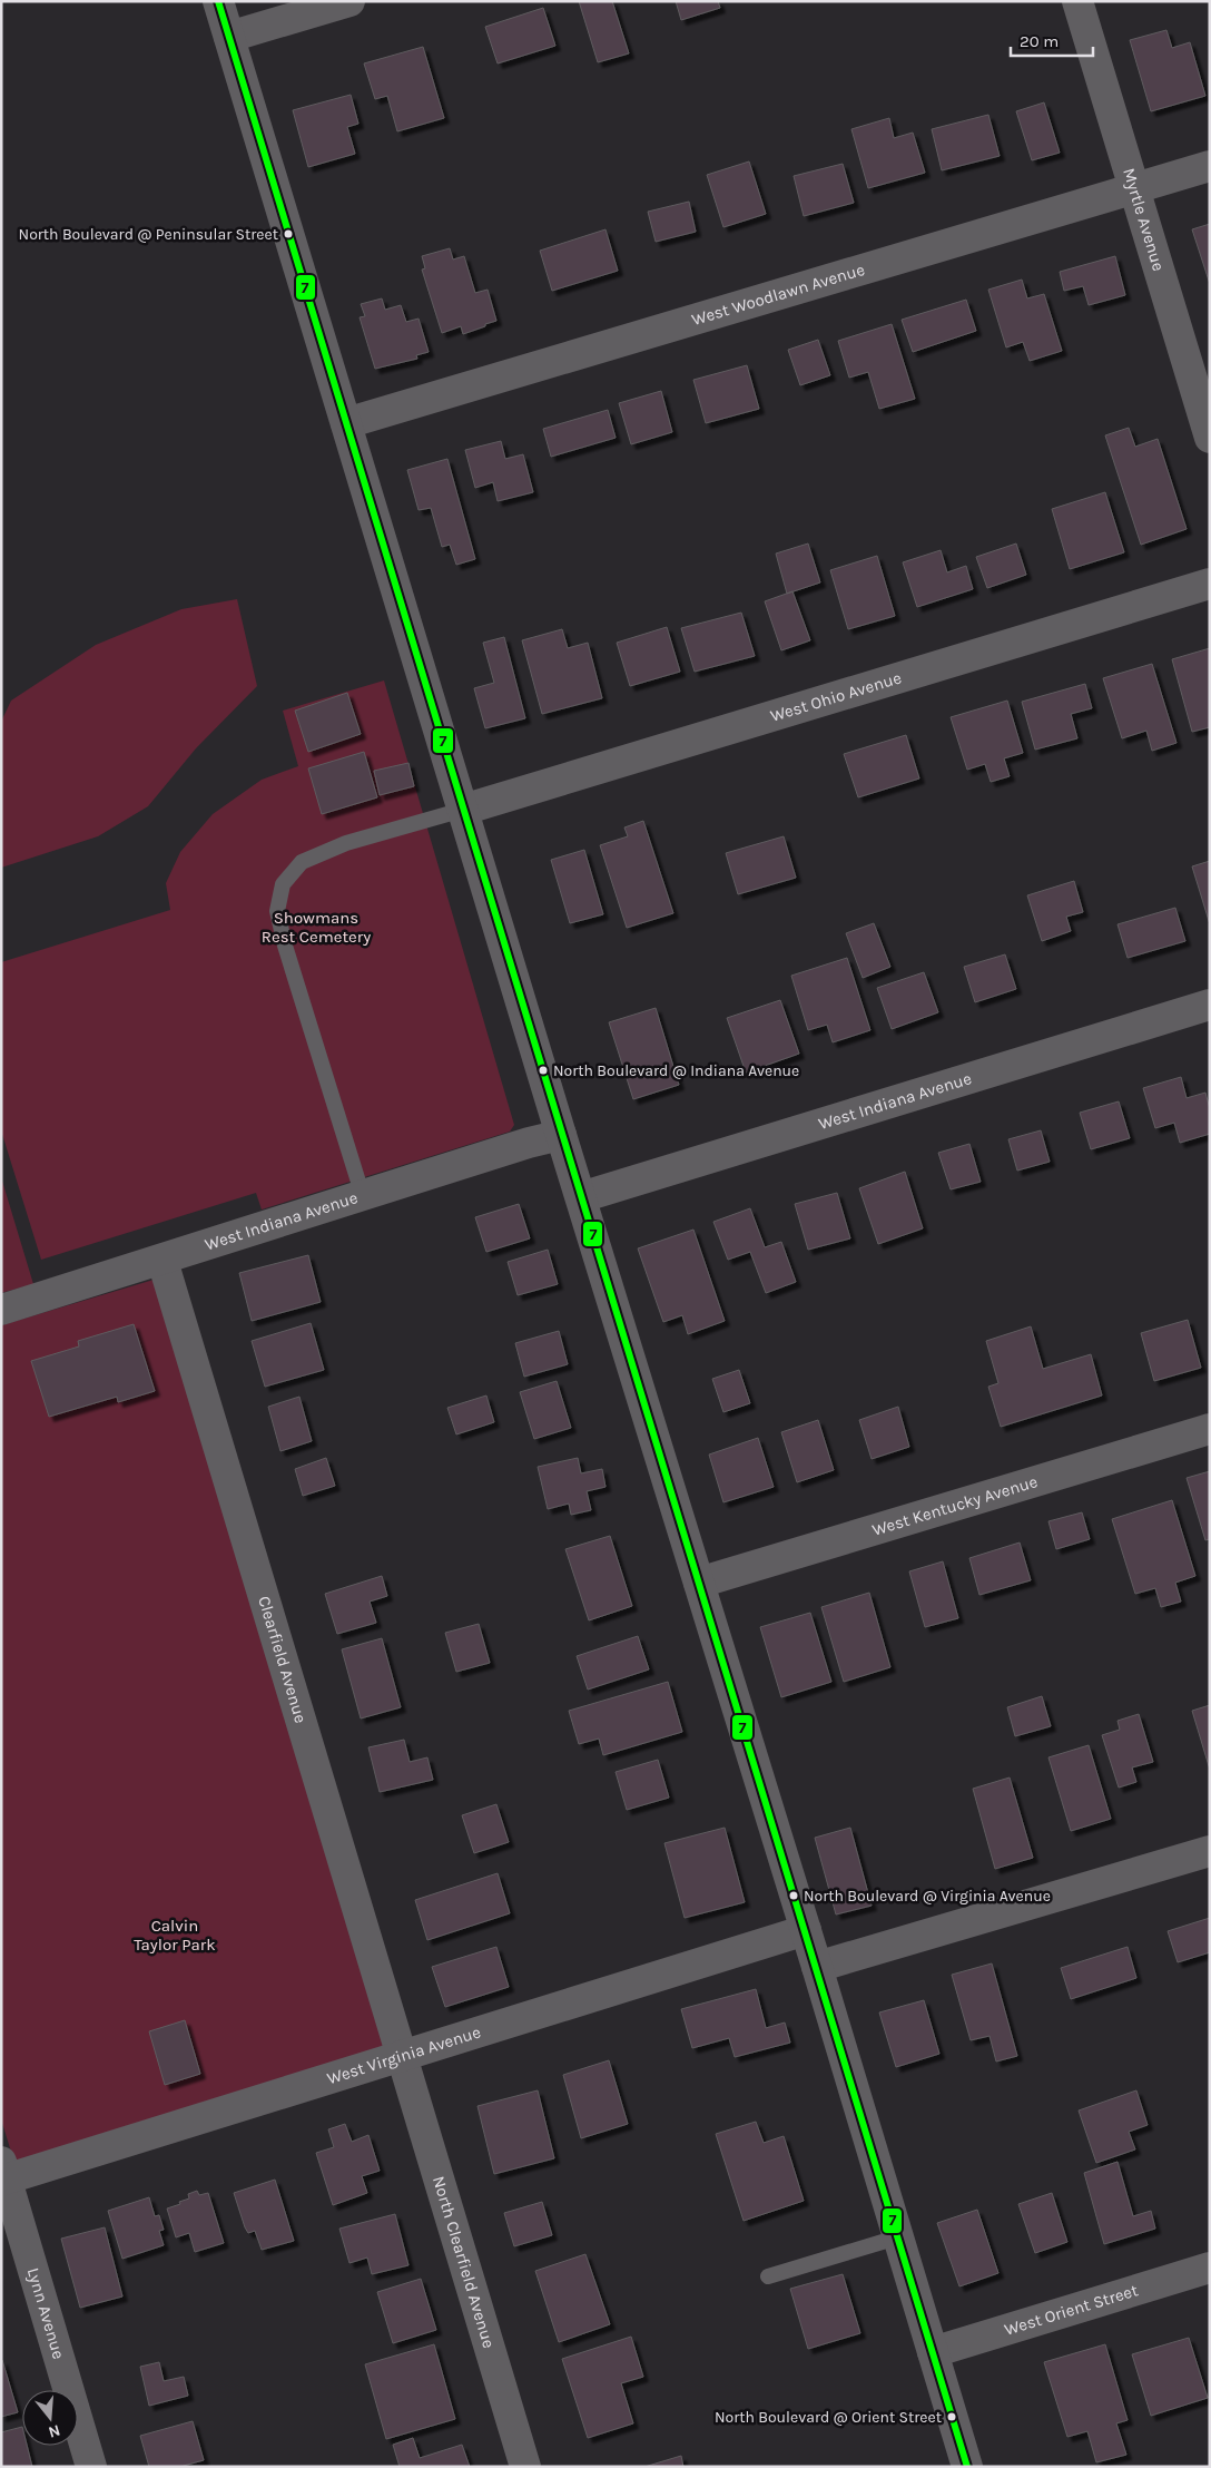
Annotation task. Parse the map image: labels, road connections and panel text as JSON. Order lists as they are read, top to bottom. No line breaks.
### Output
{"streets":{"street":["Myrtle Avenue","West Woodlawn Avenue","West Ohio Avenue","West Indiana Avenue","West Kentucky Avenue","Clearfield Avenue","West Virginia Avenue","North Clearfield Avenue","West Orient Street","Lynn Avenue"]},"crossings":[["Myrtle Avenue","West Woodlawn Avenue"],["West Indiana Avenue","Clearfield Avenue"],["Clearfield Avenue","West Virginia Avenue"],["Clearfield Avenue","North Clearfield Avenue"],["West Virginia Avenue","North Clearfield Avenue"],["West Virginia Avenue","Lynn Avenue"]],"parks":["Showmans Rest Cemetery","Calvin Taylor Park"],"places":["North Boulevard @ Peninsular Street","North Boulevard @ Indiana Avenue","North Boulevard @ Virginia Avenue","North Boulevard @ Orient Street"],"lines":["transit line 7"],"scale_bar":"20 m","north":"bottom"}
